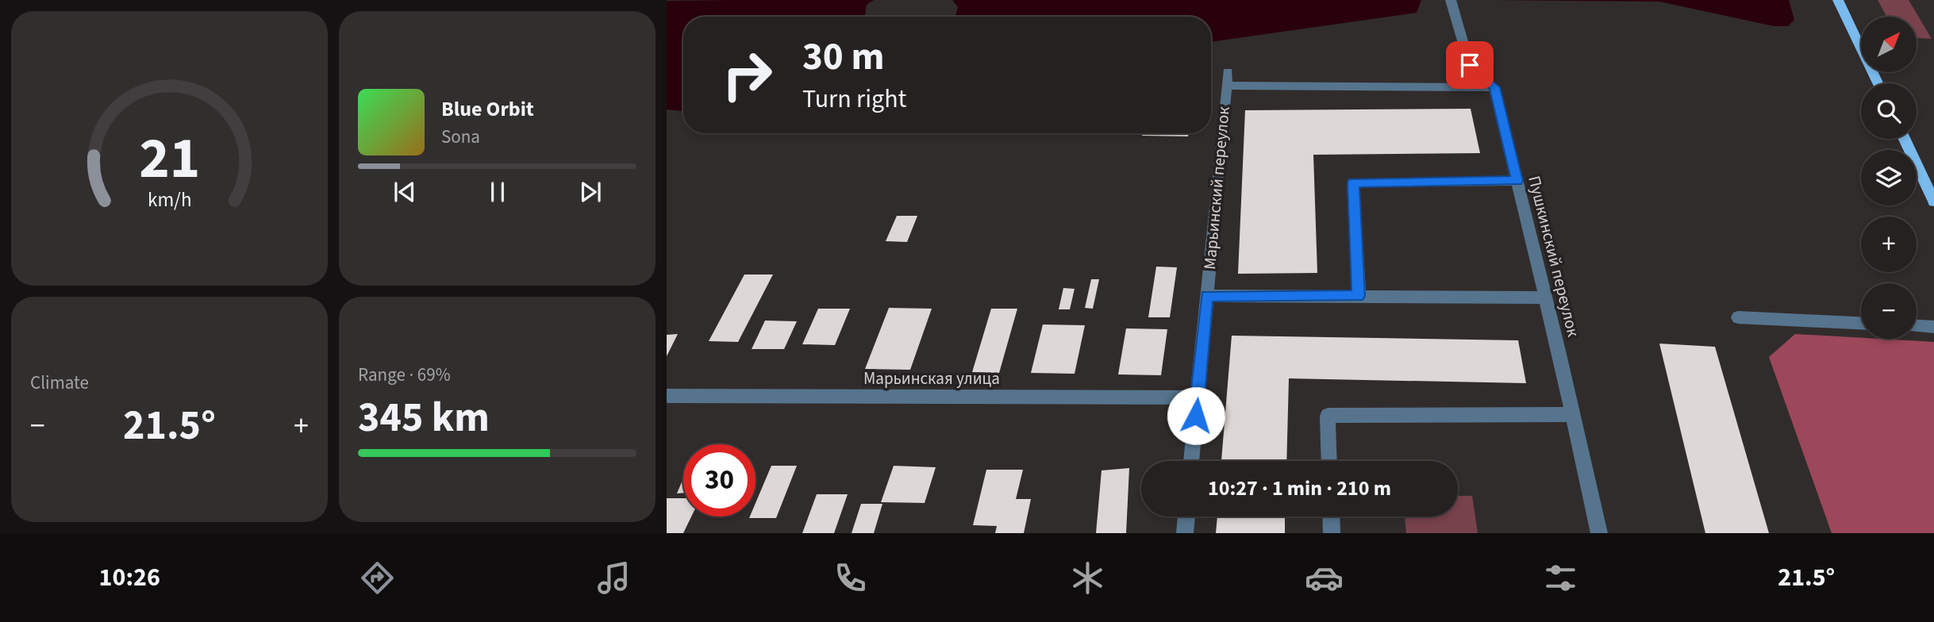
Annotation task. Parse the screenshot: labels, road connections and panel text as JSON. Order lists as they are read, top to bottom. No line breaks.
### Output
{"streets":{"street":["Марьинский переулок","Пушкинский переулок","Марьинская улица"]},"crossings":[["Марьинский переулок","Пушкинский переулок"],["Марьинский переулок","Марьинская улица"]],"north":"top right","page":{"map_buttons":["+","−"],"turn":["30 m","Turn right"],"song":["Blue Orbit","Sona"],"tile":["Climate",["Range · 69%","345 km"]],"heat":["−","21.5°","+"],"limit":"30","trip":"10:27 · 1 min · 210 m","tabs":["10:26","21.5°"],"gauge":["21","km/h"]}}
